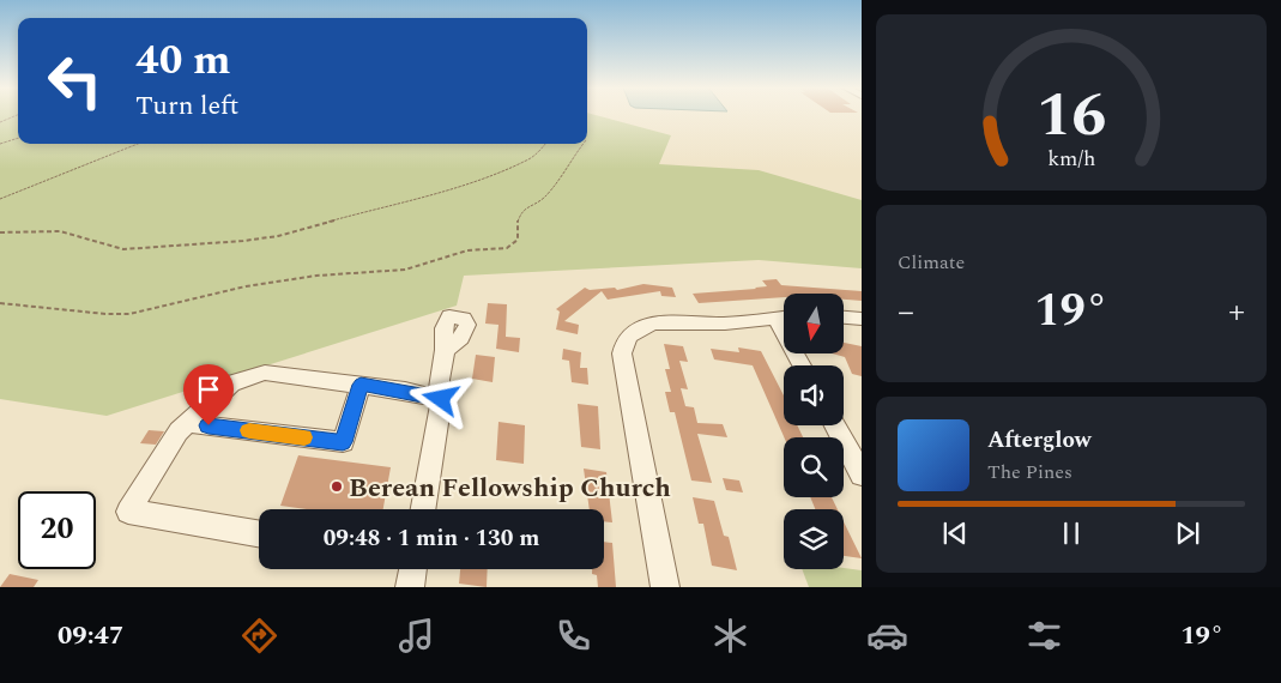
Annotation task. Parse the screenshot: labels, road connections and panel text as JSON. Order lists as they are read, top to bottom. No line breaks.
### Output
{"places":["Berean Fellowship Church"],"north":"bottom","page":{"turn":["40 m","Turn left"],"tile":"Climate","heat":["−","19°","+"],"song":["Afterglow","The Pines"],"limit":"20","trip":"09:48 · 1 min · 130 m","tabs":["09:47","19°"],"gauge":["16","km/h"]}}
